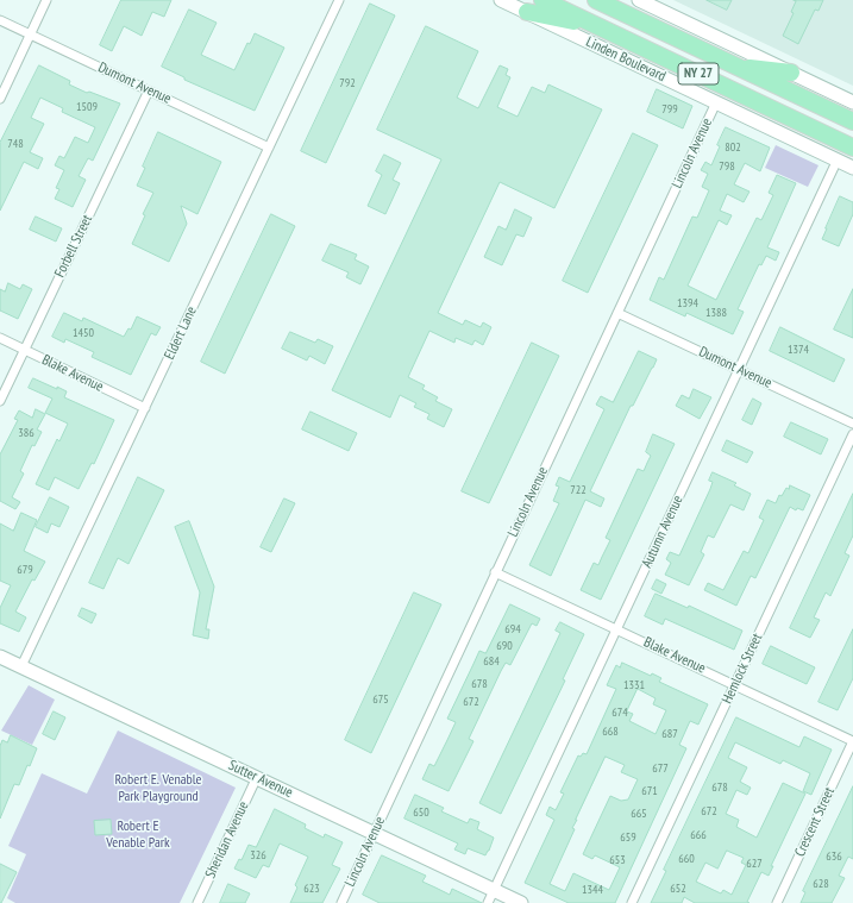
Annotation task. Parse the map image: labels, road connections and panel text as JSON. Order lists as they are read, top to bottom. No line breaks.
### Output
{"streets":{"highway":["Linden Boulevard","NY 27"],"street":["Dumont Avenue","Lincoln Avenue","Forbell Street","Eldert Lane","Blake Avenue","Autumn Avenue","Hemlock Street","Sutter Avenue","Crescent Street","Sheridan Avenue"]},"crossings":[["Linden Boulevard","Lincoln Avenue"],["Linden Boulevard","Autumn Avenue"],["Dumont Avenue","Lincoln Avenue"],["Dumont Avenue","Forbell Street"],["Dumont Avenue","Eldert Lane"],["Dumont Avenue","Autumn Avenue"],["Lincoln Avenue","Blake Avenue"],["Lincoln Avenue","Sutter Avenue"],["Forbell Street","Blake Avenue"],["Eldert Lane","Blake Avenue"],["Eldert Lane","Sutter Avenue"],["Blake Avenue","Autumn Avenue"],["Blake Avenue","Hemlock Street"],["Blake Avenue","Crescent Street"],["Autumn Avenue","Sutter Avenue"],["Sutter Avenue","Sheridan Avenue"]],"parks":["Robert E. Venable Park Playground","Robert E Venable Park"],"house_numbers":["792","1509","799","748","802","798","1394","1388","1450","1374","386","722","679","694","690","684","678","1331","675","672","674","668","687","677","678","671","672","650","665","666","659","326","636","660","653","627","628","623","652","1344"]}
